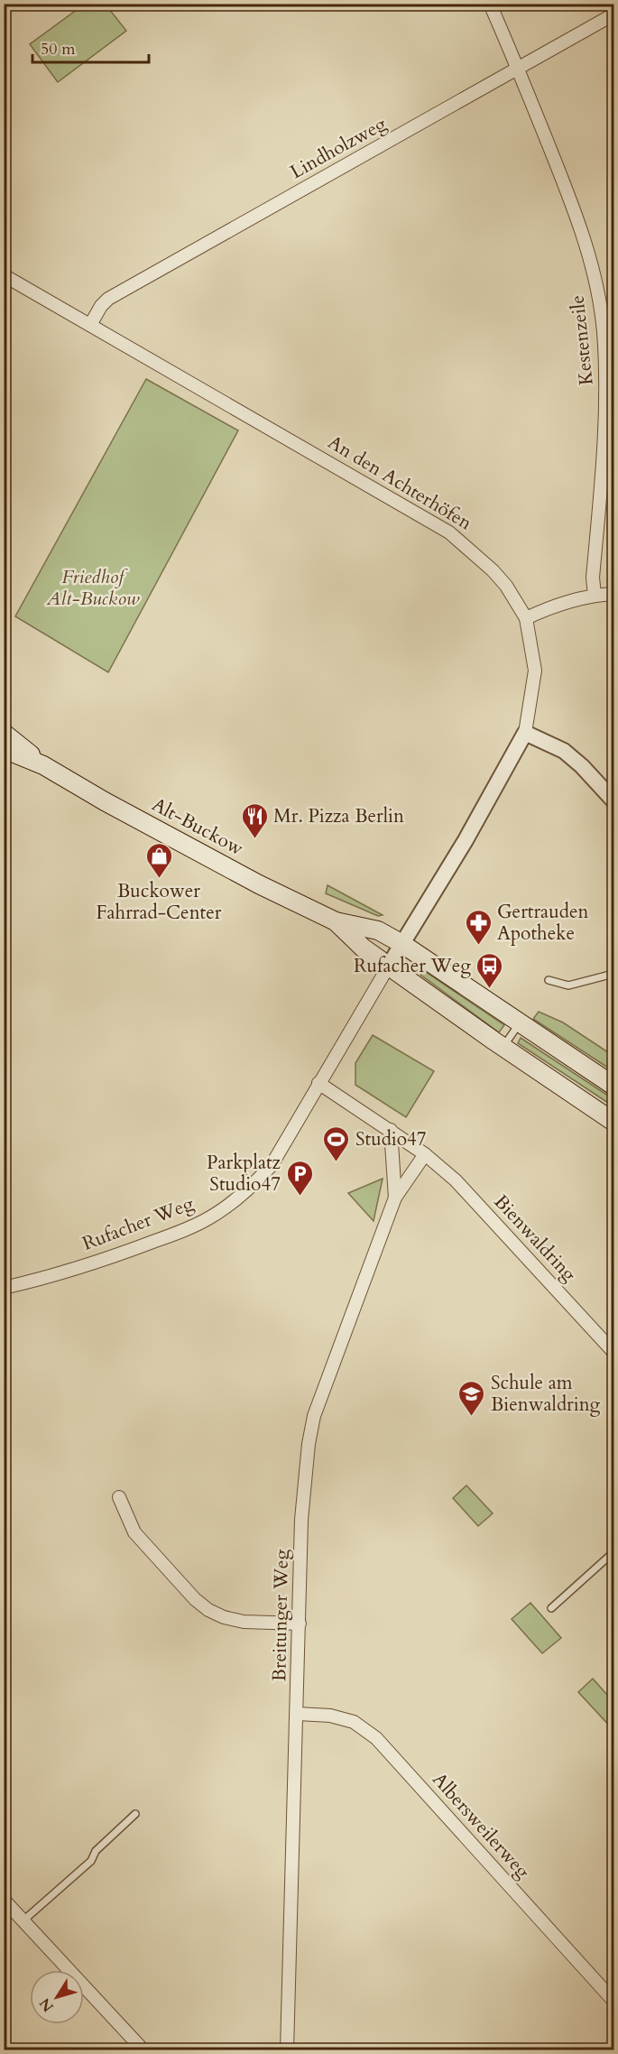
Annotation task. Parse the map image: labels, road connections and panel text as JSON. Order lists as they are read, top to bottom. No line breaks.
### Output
{"streets":{"main road":["Alt-Buckow"],"street":["Lindholzweg","Kestenzeile","An den Achterhöfen","Rufacher Weg","Bienwaldring","Breitunger Weg","Albersweilerweg"]},"crossings":[["Lindholzweg","Kestenzeile"],["Lindholzweg","An den Achterhöfen"],["An den Achterhöfen","Rufacher Weg"],["Bienwaldring","Breitunger Weg"],["Breitunger Weg","Albersweilerweg"]],"parks":["Friedhof Alt-Buckow"],"places":{"restaurant":["Mr. Pizza Berlin"],"shop":["Buckower Fahrrad-Center"],"pharmacy":["Gertrauden Apotheke"],"bus stop":["Rufacher Weg"],"sports":["Studio47"],"parking":["Parkplatz Studio47"],"school or university":["Schule am Bienwaldring"]},"scale_bar":"50 m","north":"bottom left"}
